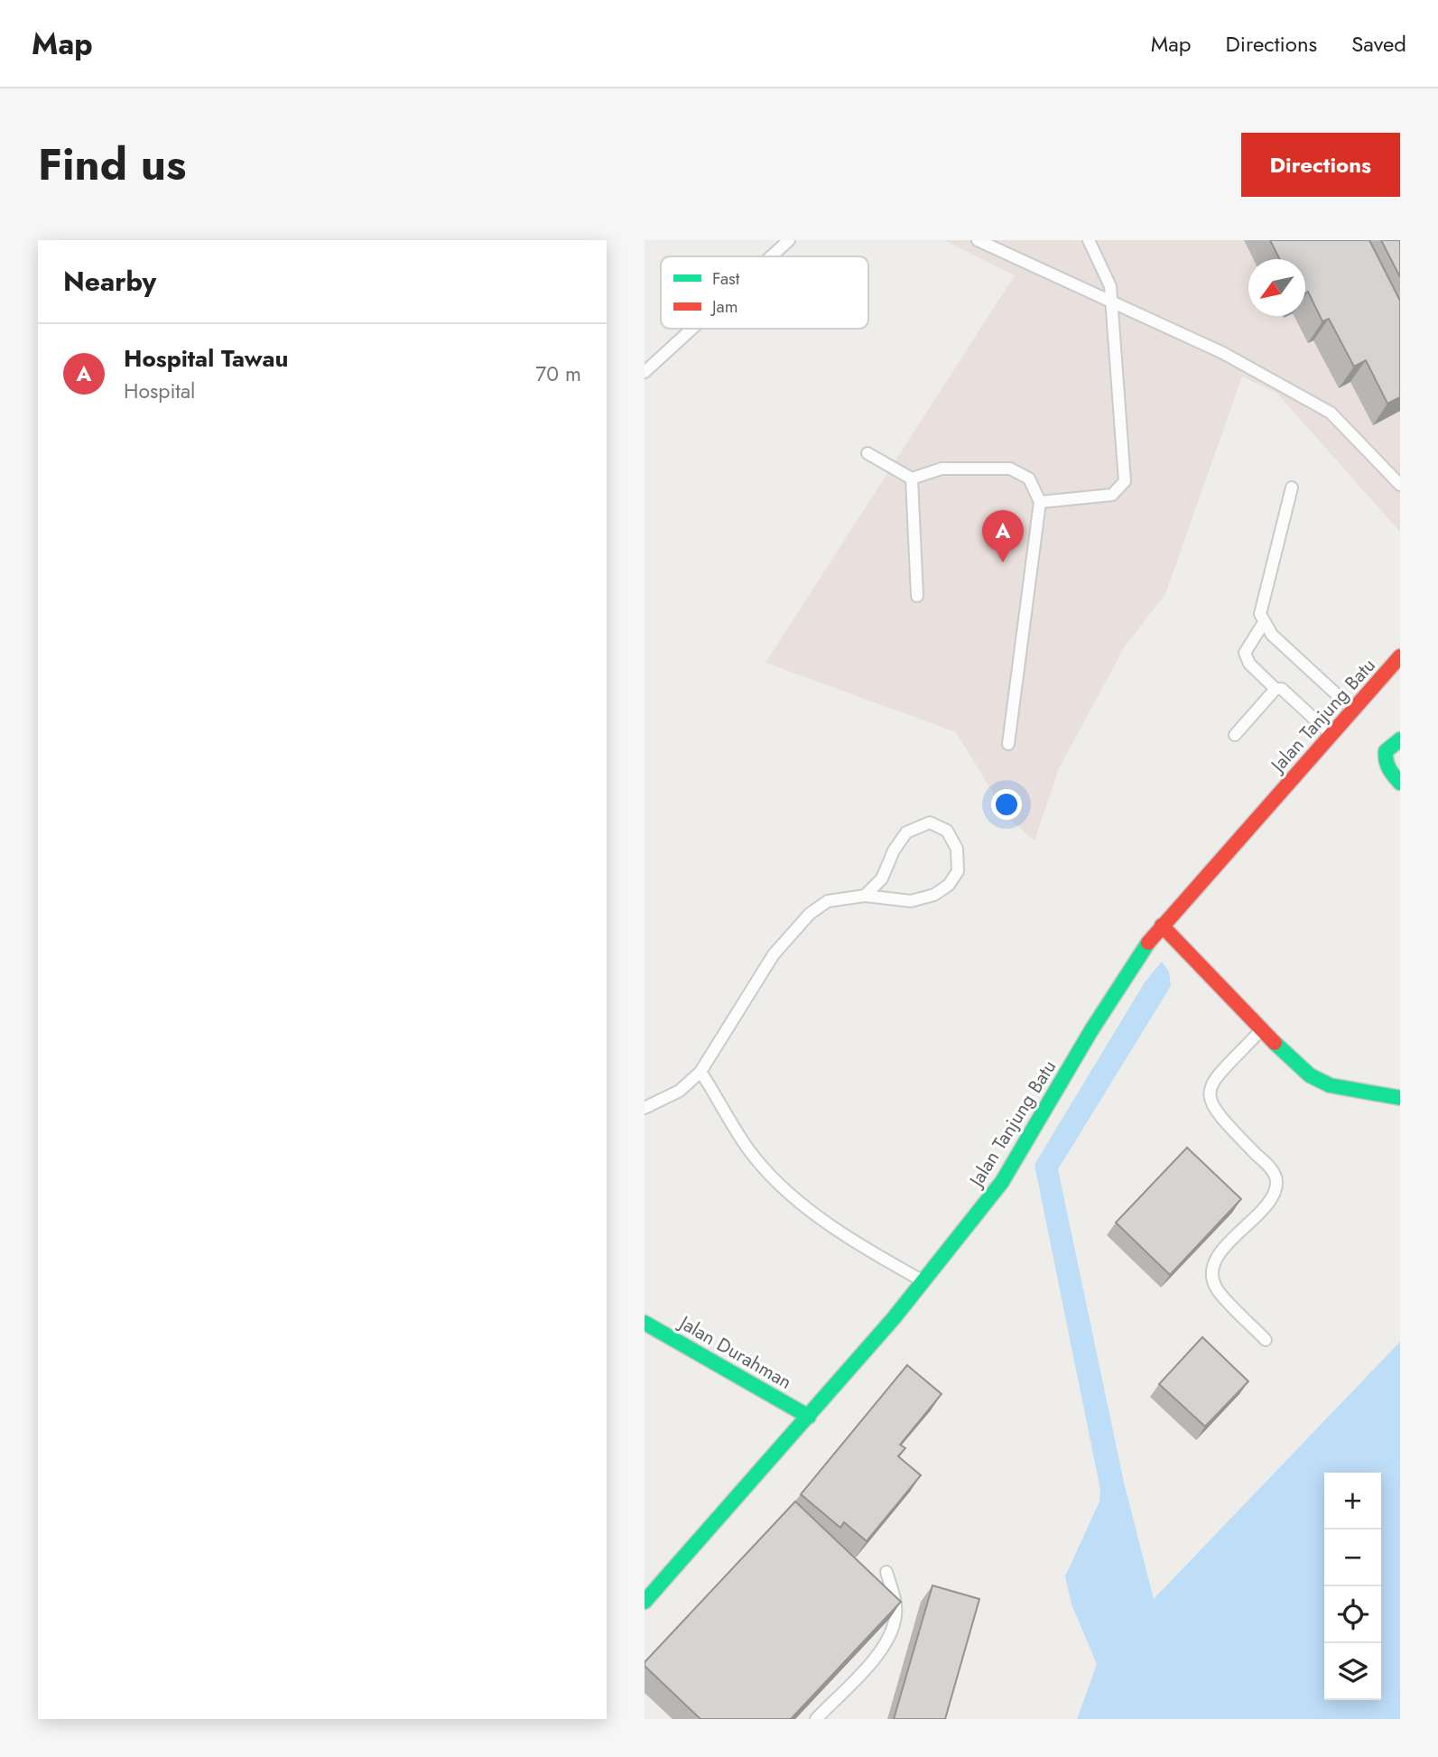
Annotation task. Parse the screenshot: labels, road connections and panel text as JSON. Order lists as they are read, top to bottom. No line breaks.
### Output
{"streets":{"street":["Jalan Tanjung Batu","Jalan Durahman"]},"crossings":[["Jalan Tanjung Batu","Jalan Durahman"]],"legend":["Fast","Jam"],"north":"bottom left","page":{"header":"Map","nav":["Map","Directions","Saved"],"title":"Find us","buttons":"Directions","heading":"Nearby","list":[{"mark":"A","name":"Hospital Tawau","note":"Hospital","value":"70 m"}],"pins":"A","map_buttons":["+","−"]}}
